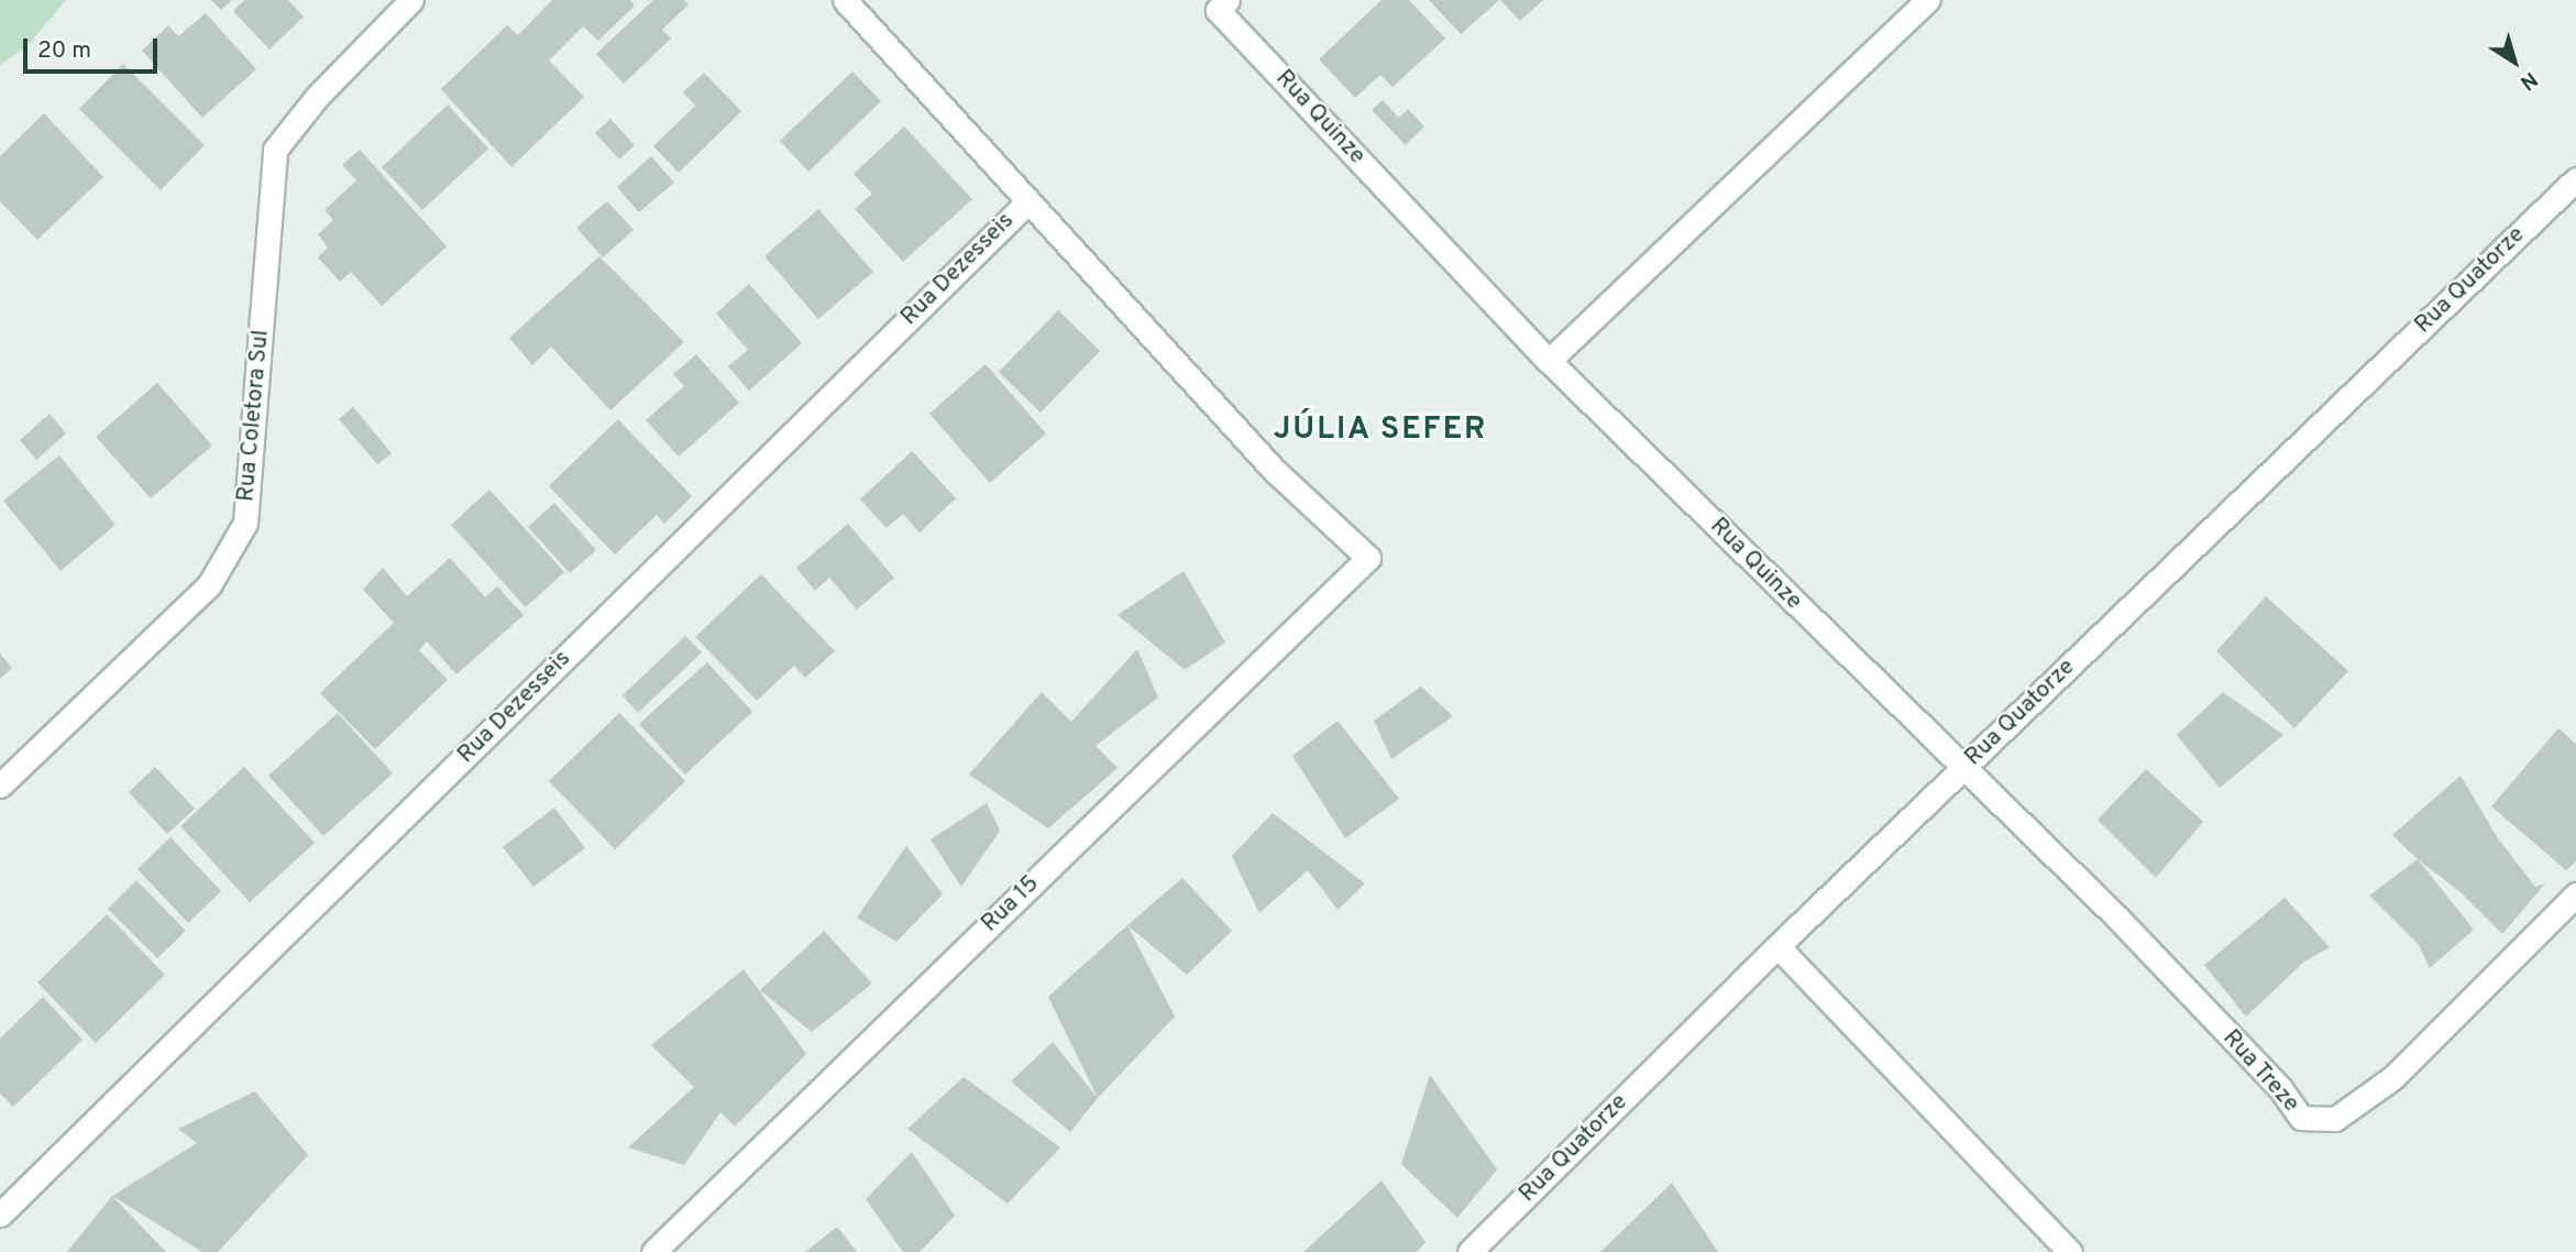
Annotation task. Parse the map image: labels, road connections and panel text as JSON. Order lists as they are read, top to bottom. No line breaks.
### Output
{"streets":{"street":["Rua Quinze","Rua Dezesseis","Rua Quatorze","Rua Coletora Sul","Rua 15","Rua Treze"]},"crossings":[["Rua Quinze","Rua Quatorze"],["Rua Quinze","Rua Treze"],["Rua Dezesseis","Rua 15"],["Rua Quatorze","Rua Treze"]],"districts":["JÚLIA SEFER"],"scale_bar":"20 m","north":"bottom right"}
